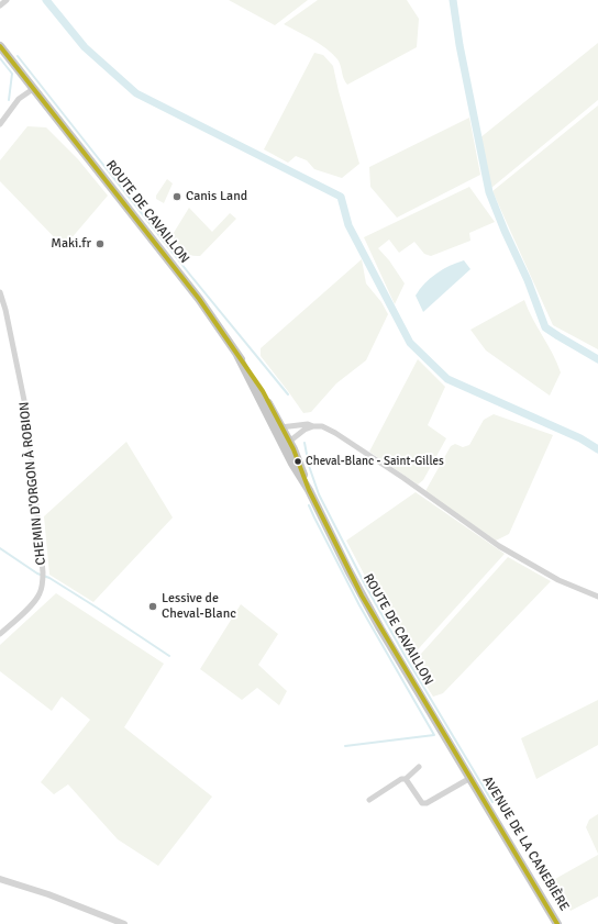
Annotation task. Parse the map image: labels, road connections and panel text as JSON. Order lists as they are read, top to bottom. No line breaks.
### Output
{"streets":{"main road":["ROUTE DE CAVAILLON","AVENUE DE LA CANEBIÈRE"],"street":["CHEMIN D'ORGON À ROBION"]},"crossings":[["ROUTE DE CAVAILLON","AVENUE DE LA CANEBIÈRE"]],"places":["Canis Land","Maki.fr","Cheval-Blanc - Saint-Gilles","Lessive de Cheval-Blanc"]}
